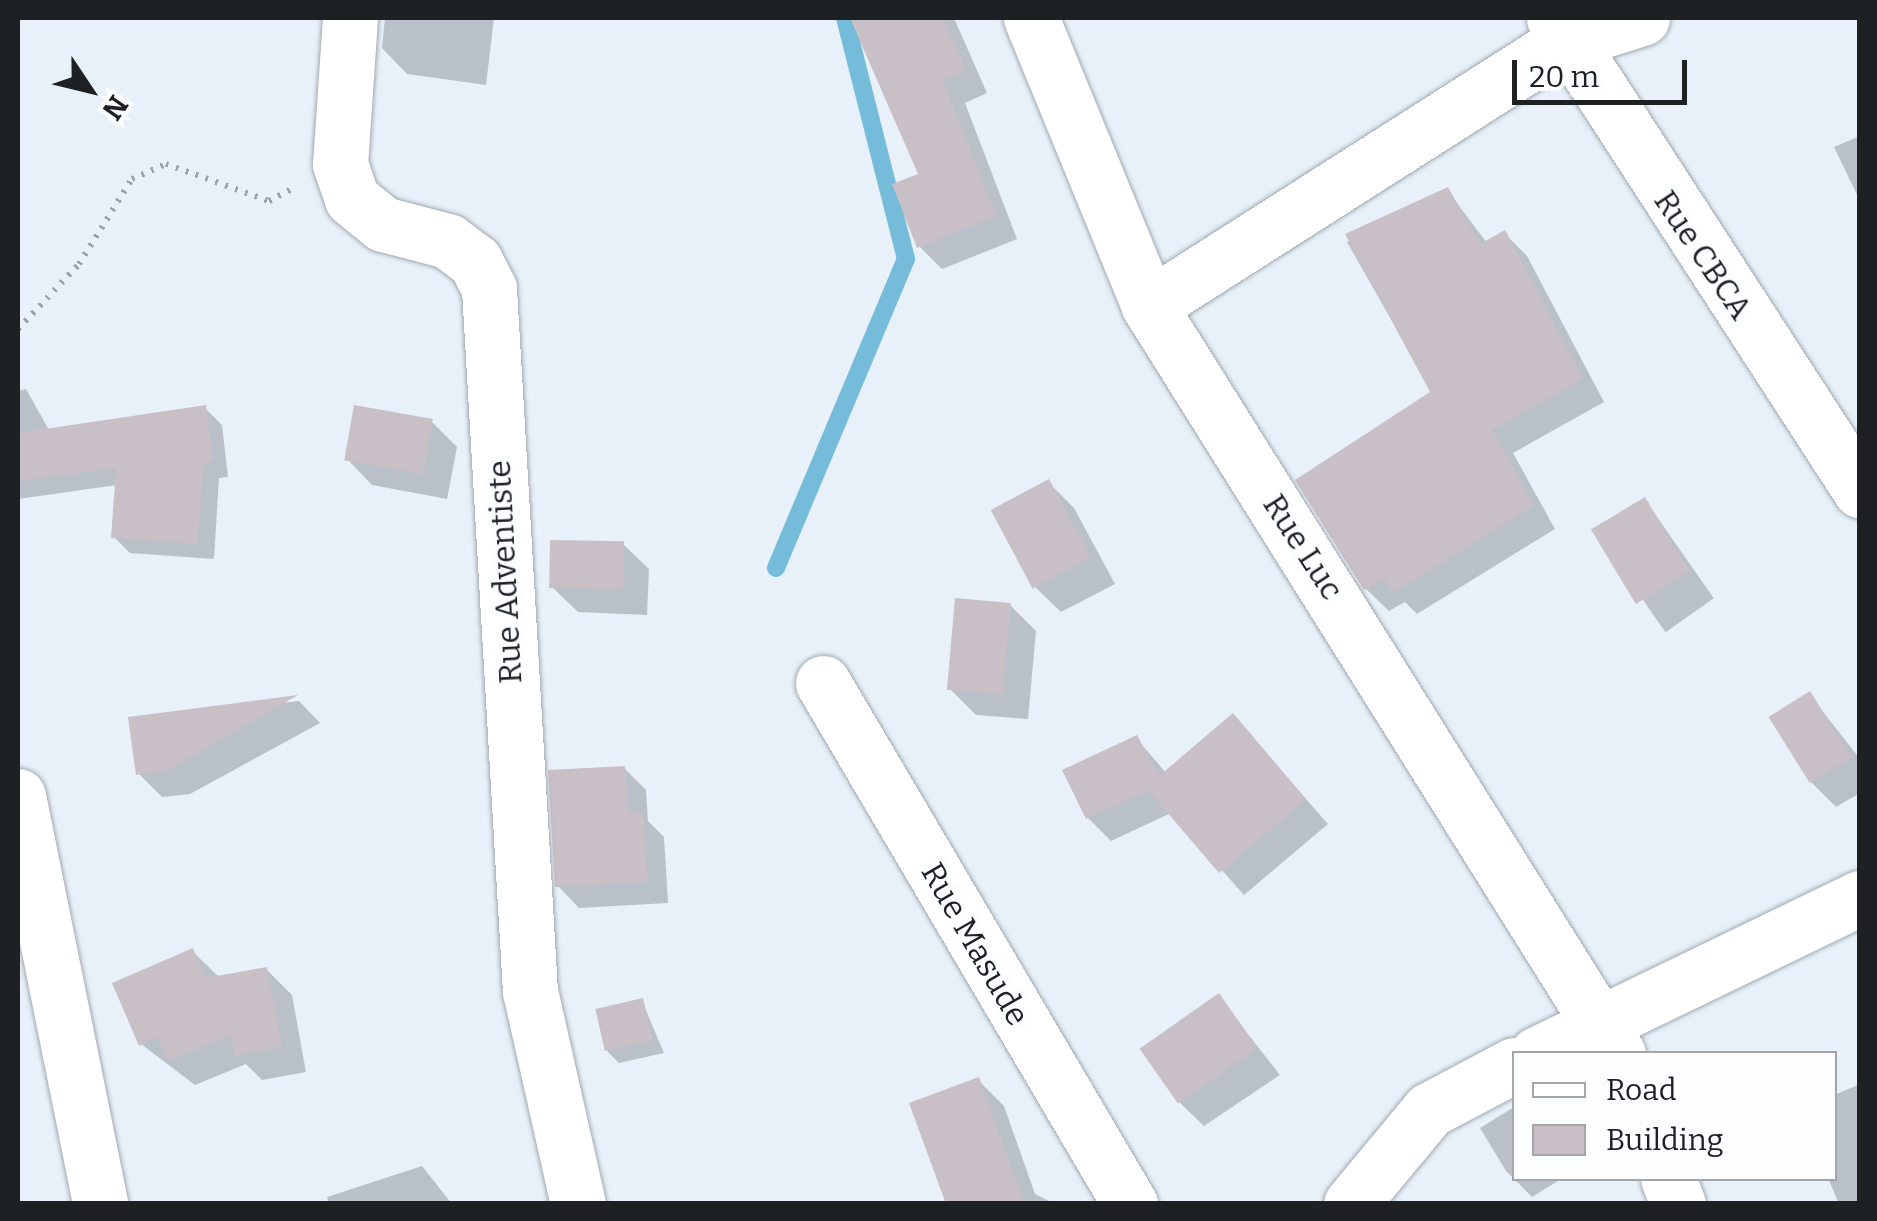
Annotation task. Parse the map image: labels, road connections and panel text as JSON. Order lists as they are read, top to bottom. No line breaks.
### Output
{"streets":{"street":["Rue CBCA","Rue Luc","Rue Adventiste","Rue Masude"]},"legend":["Road","Building"],"scale_bar":"20 m","north":"bottom right"}
